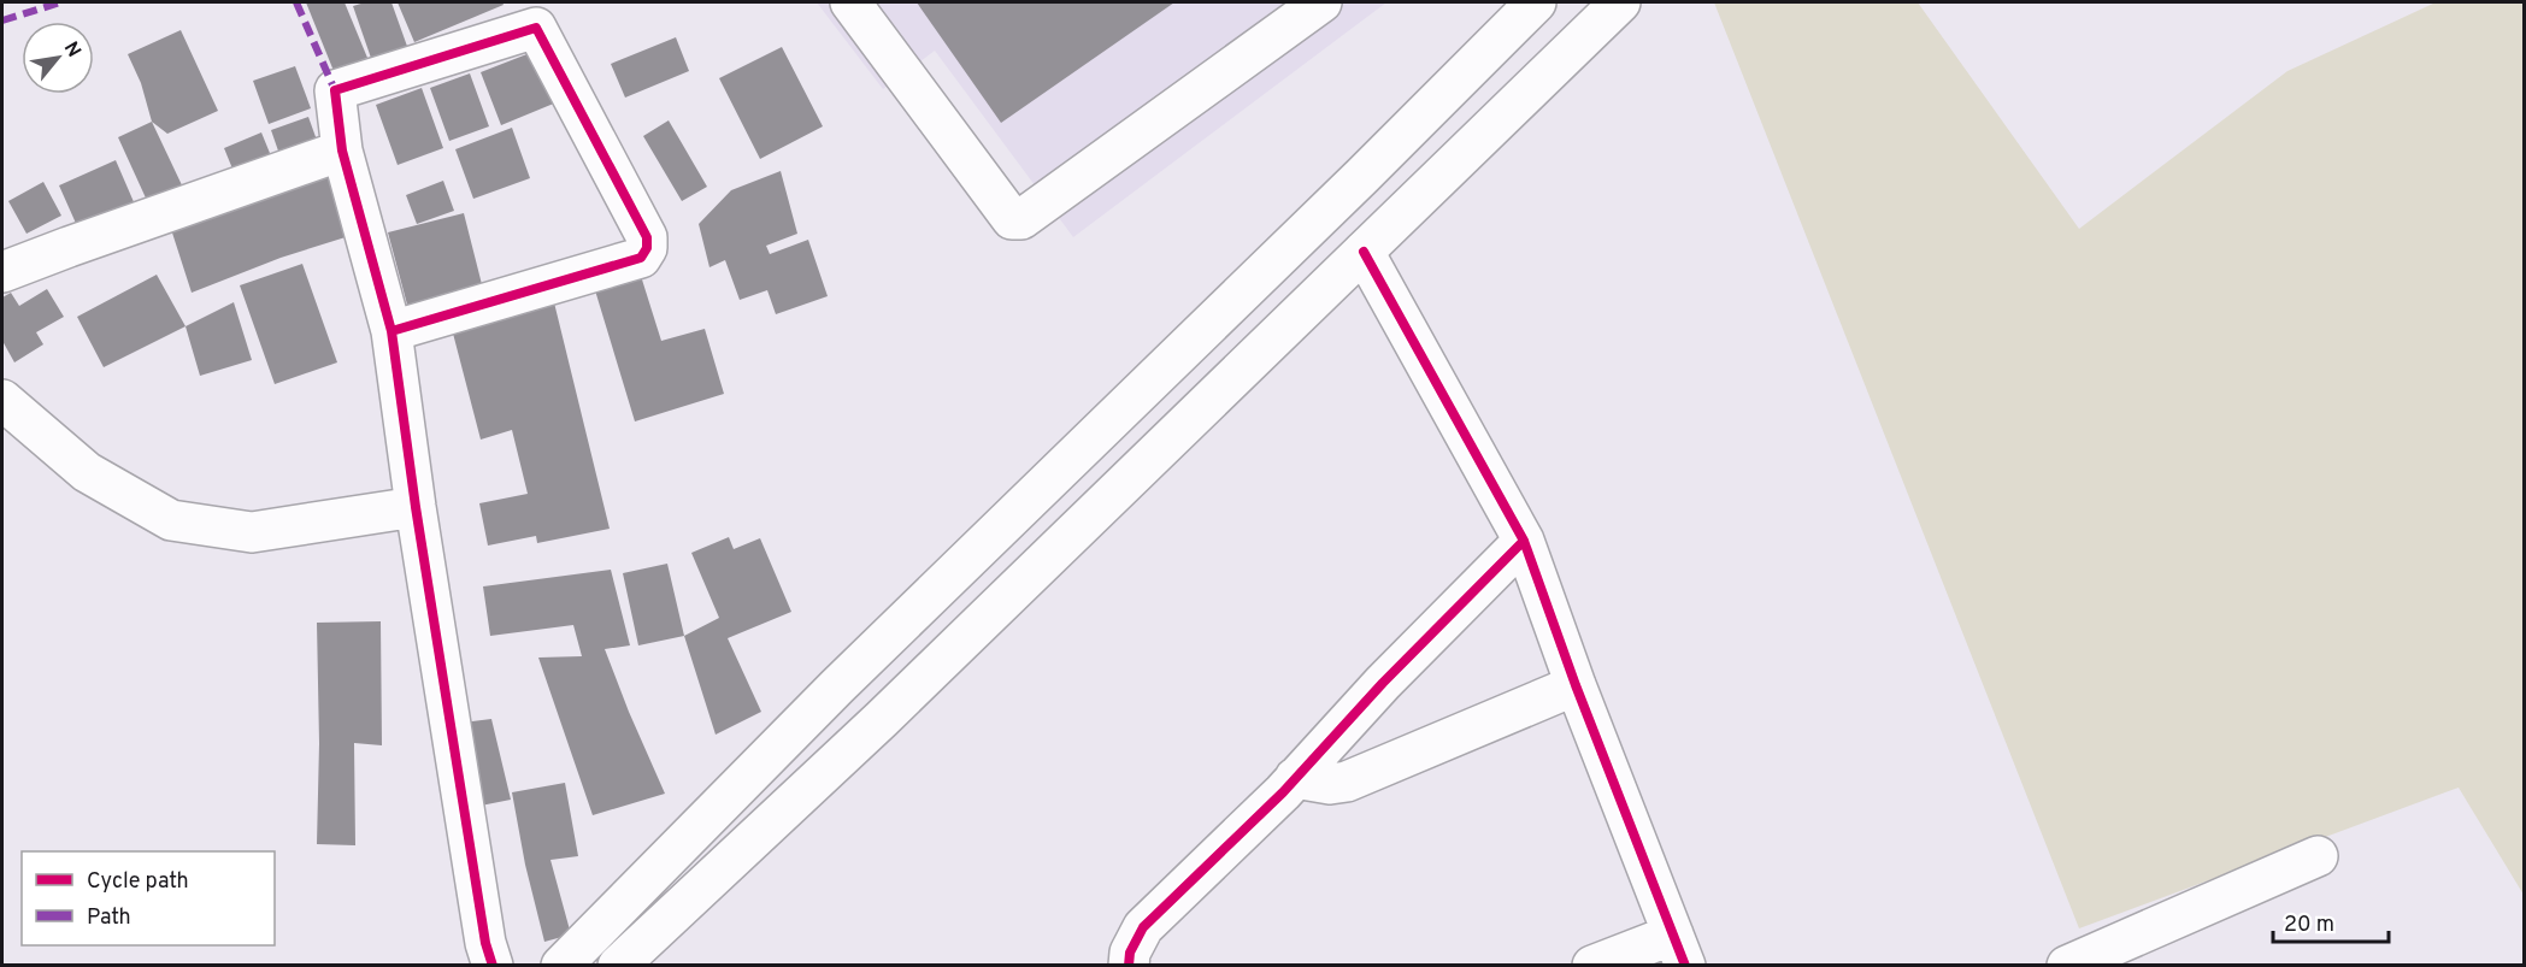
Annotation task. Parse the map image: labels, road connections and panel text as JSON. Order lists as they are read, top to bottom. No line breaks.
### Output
{"legend":["Cycle path","Path"],"scale_bar":"20 m","north":"top right"}
